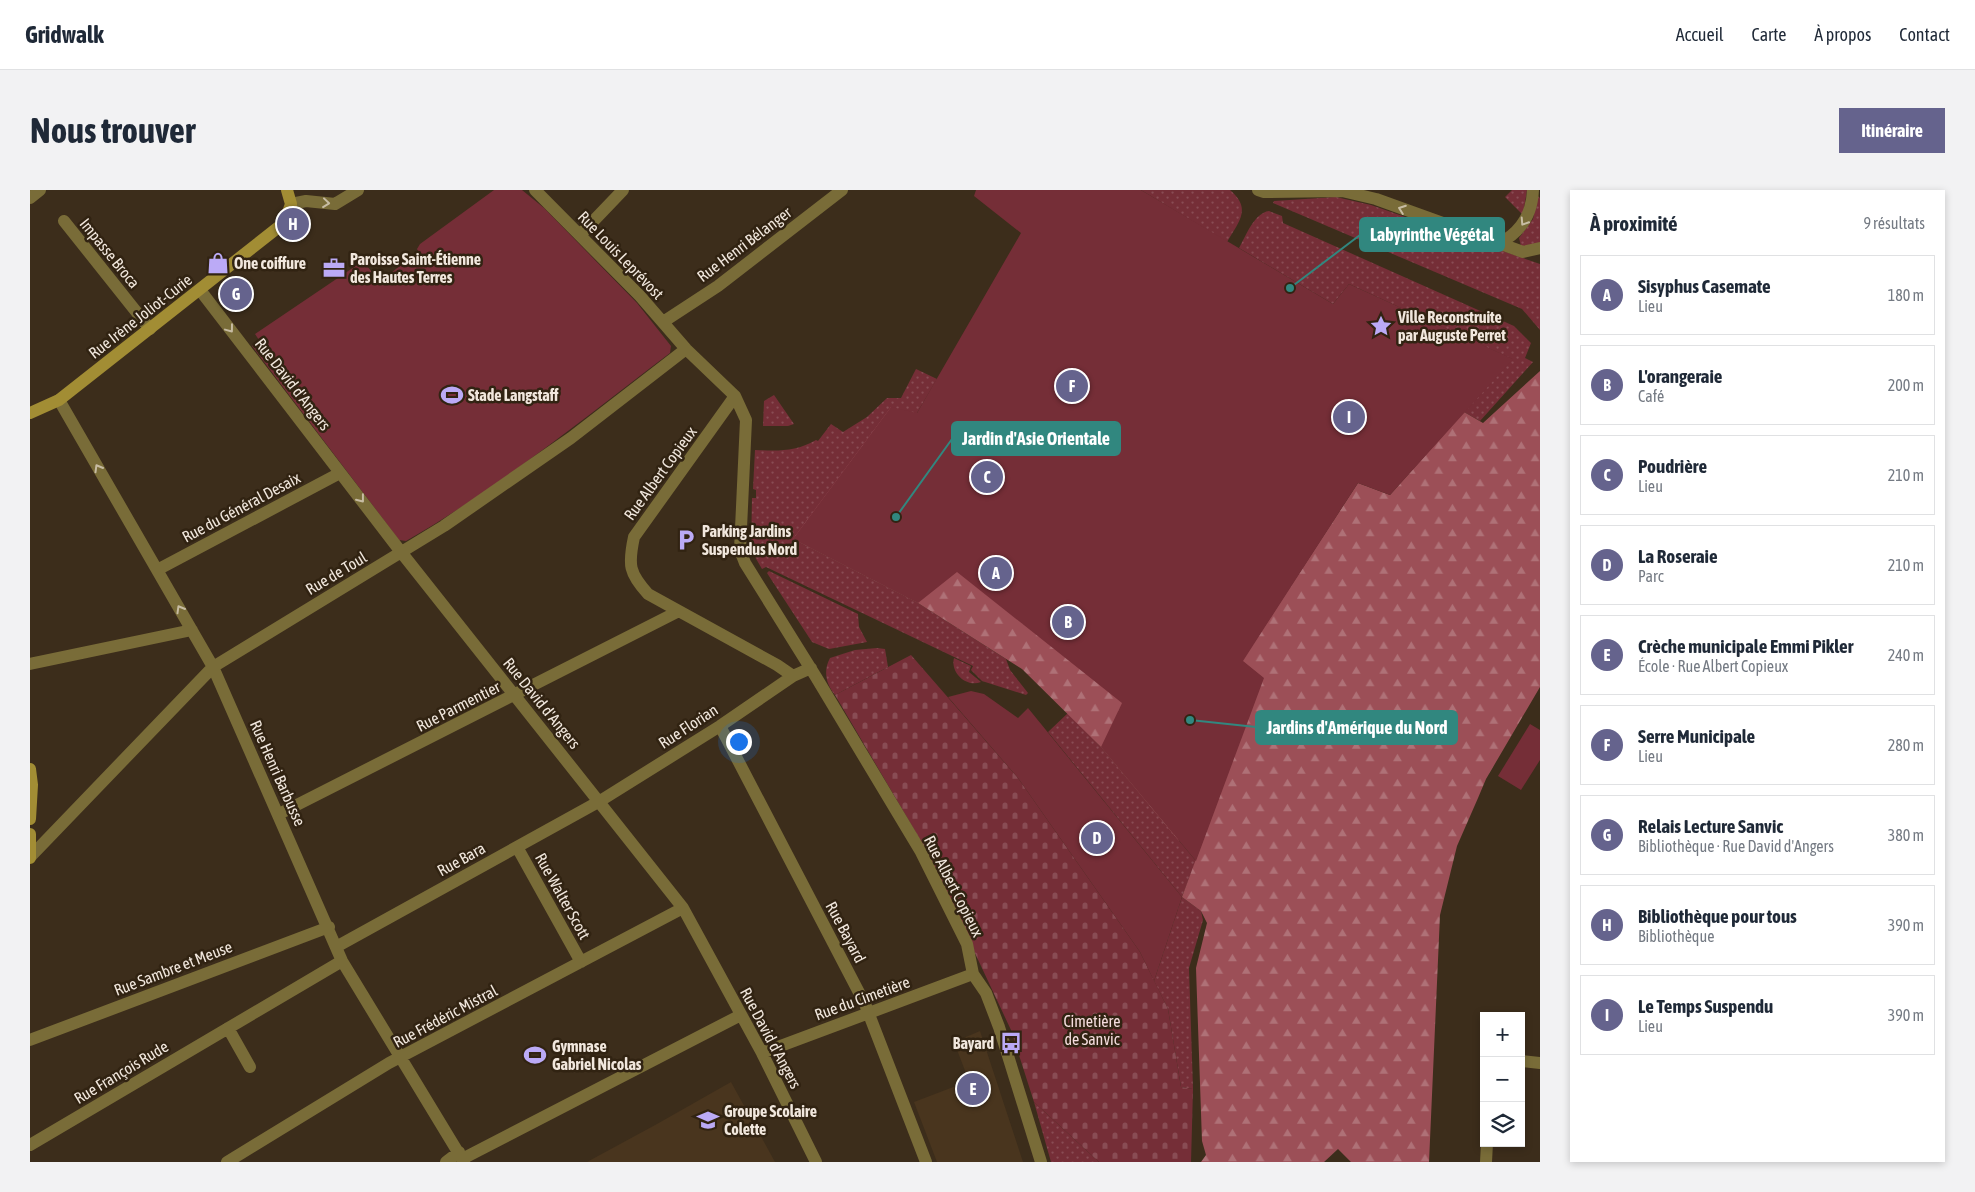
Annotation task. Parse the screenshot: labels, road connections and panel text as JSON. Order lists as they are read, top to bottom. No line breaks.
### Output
{"streets":{"street":["Rue Henri Bélanger","Impasse Broca","Rue Louis Leprévost","Rue Irène Joliot-Curie","Rue David d'Angers","Rue Albert Copieux","Rue du Général Desaix","Rue de Toul","Rue Parmentier","Rue Florian","Rue Henri Barbusse","Rue Bara","Rue Walter Scott","Rue Bayard","Rue Sambre et Meuse","Rue du Cimetière","Rue Frédéric Mistral","Rue François Rude"]},"crossings":[["Rue Henri Bélanger","Rue Louis Leprévost"],["Rue Henri Bélanger","Rue Albert Copieux"],["Impasse Broca","Rue Irène Joliot-Curie"],["Rue Louis Leprévost","Rue Albert Copieux"],["Rue Irène Joliot-Curie","Rue David d'Angers"],["Rue Irène Joliot-Curie","Rue Henri Barbusse"],["Rue David d'Angers","Rue du Général Desaix"],["Rue David d'Angers","Rue de Toul"],["Rue David d'Angers","Rue Parmentier"],["Rue David d'Angers","Rue Florian"],["Rue David d'Angers","Rue Bara"],["Rue David d'Angers","Rue du Cimetière"],["Rue David d'Angers","Rue Frédéric Mistral"],["Rue Albert Copieux","Rue de Toul"],["Rue Albert Copieux","Rue Parmentier"],["Rue Albert Copieux","Rue Florian"],["Rue Albert Copieux","Rue du Cimetière"],["Rue du Général Desaix","Rue Henri Barbusse"],["Rue de Toul","Rue Henri Barbusse"],["Rue Parmentier","Rue Henri Barbusse"],["Rue Florian","Rue Bara"],["Rue Florian","Rue Bayard"],["Rue Henri Barbusse","Rue Bara"],["Rue Henri Barbusse","Rue Sambre et Meuse"],["Rue Henri Barbusse","Rue Frédéric Mistral"],["Rue Henri Barbusse","Rue François Rude"],["Rue Bara","Rue Walter Scott"],["Rue Walter Scott","Rue Frédéric Mistral"],["Rue Bayard","Rue du Cimetière"]],"parks":["Cimetière de Sanvic"],"places":{"shop":["One coiffure"],"office":["Paroisse Saint-Étienne des Hautes Terres"],"other":["Labyrinthe Végétal","Jardin d'Asie Orientale","Jardins d'Amérique du Nord"],"place":["Ville Reconstruite par Auguste Perret"],"sports":["Stade Langstaff","Gymnase Gabriel Nicolas"],"parking":["Parking Jardins Suspendus Nord"],"bus stop":["Bayard"],"school or university":["Groupe Scolaire Colette"]},"page":{"header":"Gridwalk","nav":["Accueil","Carte","À propos","Contact"],"buttons":"Itinéraire","title":"Nous trouver","heading":["À proximité","9 résultats"],"pins":["H","G","F","I","C","A","B","D","E"],"list":[{"mark":"A","name":"Sisyphus Casemate","note":"Lieu","value":"180 m"},{"mark":"B","name":"L'orangeraie","note":"Café","value":"200 m"},{"mark":"C","name":"Poudrière","note":"Lieu","value":"210 m"},{"mark":"D","name":"La Roseraie","note":"Parc","value":"210 m"},{"mark":"E","name":"Crèche municipale Emmi Pikler","note":"École · Rue Albert Copieux","value":"240 m"},{"mark":"F","name":"Serre Municipale","note":"Lieu","value":"280 m"},{"mark":"G","name":"Relais Lecture Sanvic","note":"Bibliothèque · Rue David d'Angers","value":"380 m"},{"mark":"H","name":"Bibliothèque pour tous","note":"Bibliothèque","value":"390 m"},{"mark":"I","name":"Le Temps Suspendu","note":"Lieu","value":"390 m"}],"map_buttons":["+","−"]}}
